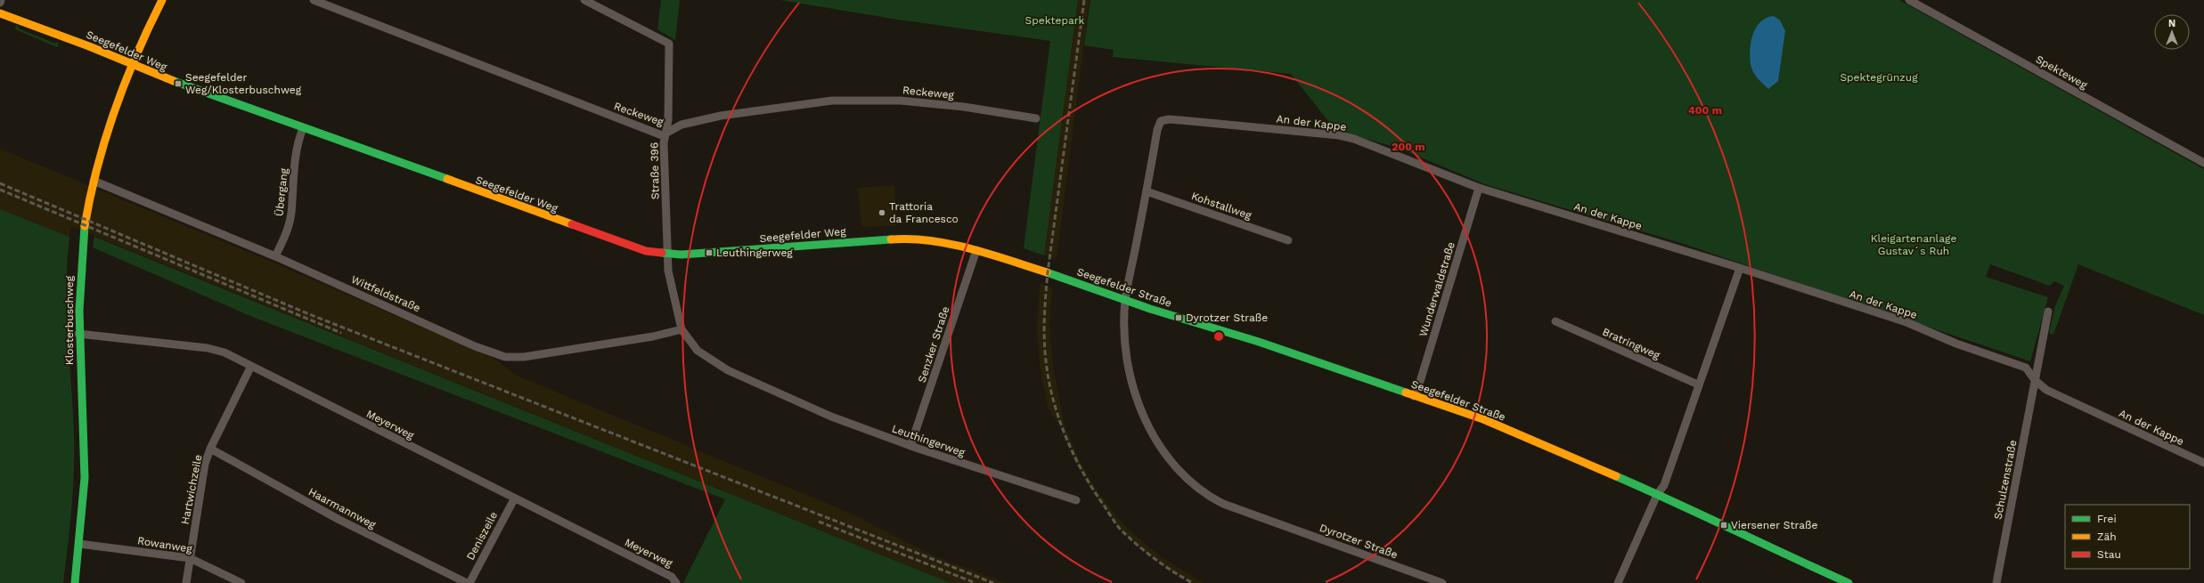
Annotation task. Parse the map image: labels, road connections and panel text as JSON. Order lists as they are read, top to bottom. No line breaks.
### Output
{"streets":{"street":["Seegefelder Weg","Spekteweg","Reckeweg","An der Kappe","Straße 396","Übergang","Kohstallweg","Seegefelder Straße","Wunderwaldstraße","Wittfeldstraße","Klosterbuschweg","Bratringweg","Senzker Straße","Meyerweg","Leuthingerweg","Schulzenstraße","Hartwichzeile","Haarmannweg","Deniszeile","Dyrotzer Straße","Rowanweg"]},"crossings":[["Seegefelder Weg","Straße 396"],["Seegefelder Weg","Übergang"],["Seegefelder Weg","Seegefelder Straße"],["Seegefelder Weg","Klosterbuschweg"],["Seegefelder Weg","Senzker Straße"],["Seegefelder Weg","Leuthingerweg"],["Reckeweg","Straße 396"],["An der Kappe","Wunderwaldstraße"],["An der Kappe","Schulzenstraße"],["An der Kappe","Dyrotzer Straße"],["Straße 396","Leuthingerweg"],["Übergang","Wittfeldstraße"],["Kohstallweg","Dyrotzer Straße"],["Seegefelder Straße","Wunderwaldstraße"],["Seegefelder Straße","Dyrotzer Straße"],["Wittfeldstraße","Klosterbuschweg"],["Wittfeldstraße","Leuthingerweg"],["Klosterbuschweg","Meyerweg"],["Klosterbuschweg","Rowanweg"],["Senzker Straße","Leuthingerweg"],["Meyerweg","Hartwichzeile"],["Meyerweg","Deniszeile"],["Hartwichzeile","Haarmannweg"],["Hartwichzeile","Rowanweg"],["Haarmannweg","Deniszeile"]],"parks":["Spektepark","Spektegrünzug","Kleigartenanlage Gustav´s Ruh"],"places":{"transit":["Seegefelder Weg/Klosterbuschweg","Leuthingerweg","Dyrotzer Straße","Viersener Straße"],"other":["Trattoria da Francesco"]},"legend":["Frei","Zäh","Stau"],"north":"top","rings":["400 m","200 m"]}
